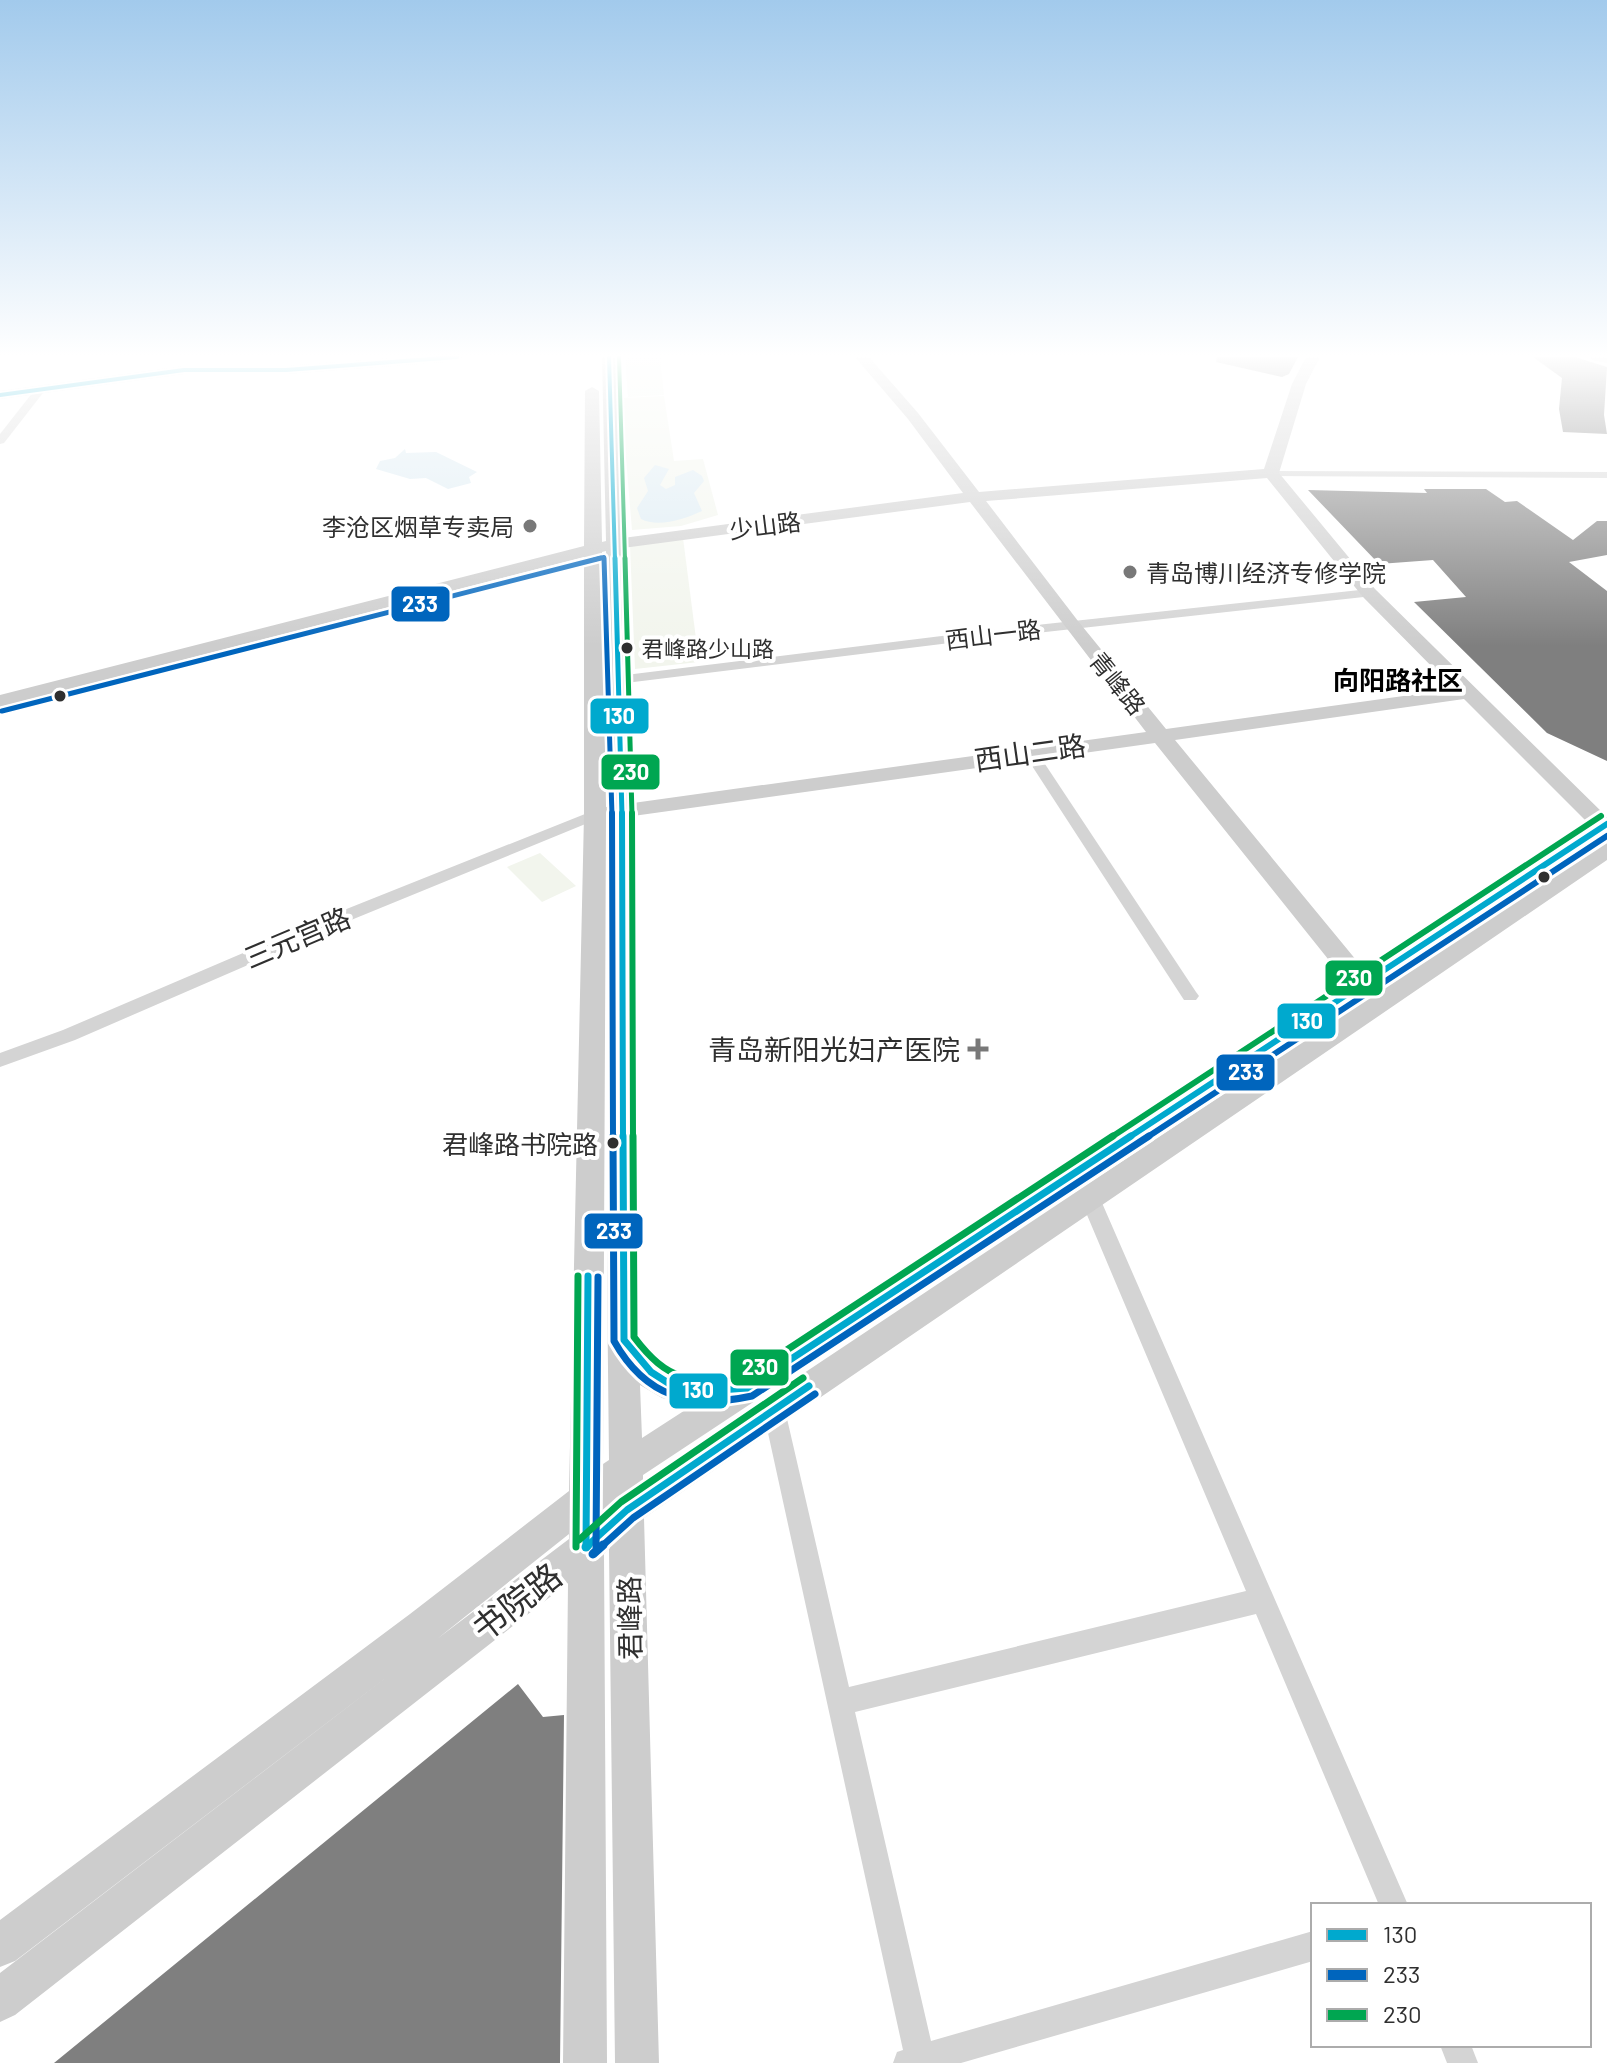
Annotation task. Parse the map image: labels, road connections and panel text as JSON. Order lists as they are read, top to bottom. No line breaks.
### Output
{"streets":{"main road":["少山路","青峰路","西山二路","书院路","君峰路"],"street":["西山一路","三元宫路"]},"crossings":[["少山路","青峰路"],["少山路","君峰路"],["西山一路","青峰路"],["西山一路","君峰路"],["青峰路","西山二路"],["青峰路","书院路"],["西山二路","三元宫路"],["西山二路","君峰路"],["三元宫路","君峰路"],["书院路","君峰路"]],"districts":["向阳路社区"],"places":{"other":["李沧区烟草专卖局","青岛博川经济专修学院","君峰路少山路","君峰路书院路"],"health":["青岛新阳光妇产医院"]},"lines":["transit line 130","transit line 230","transit line 233"],"legend":["130","233","230"]}
